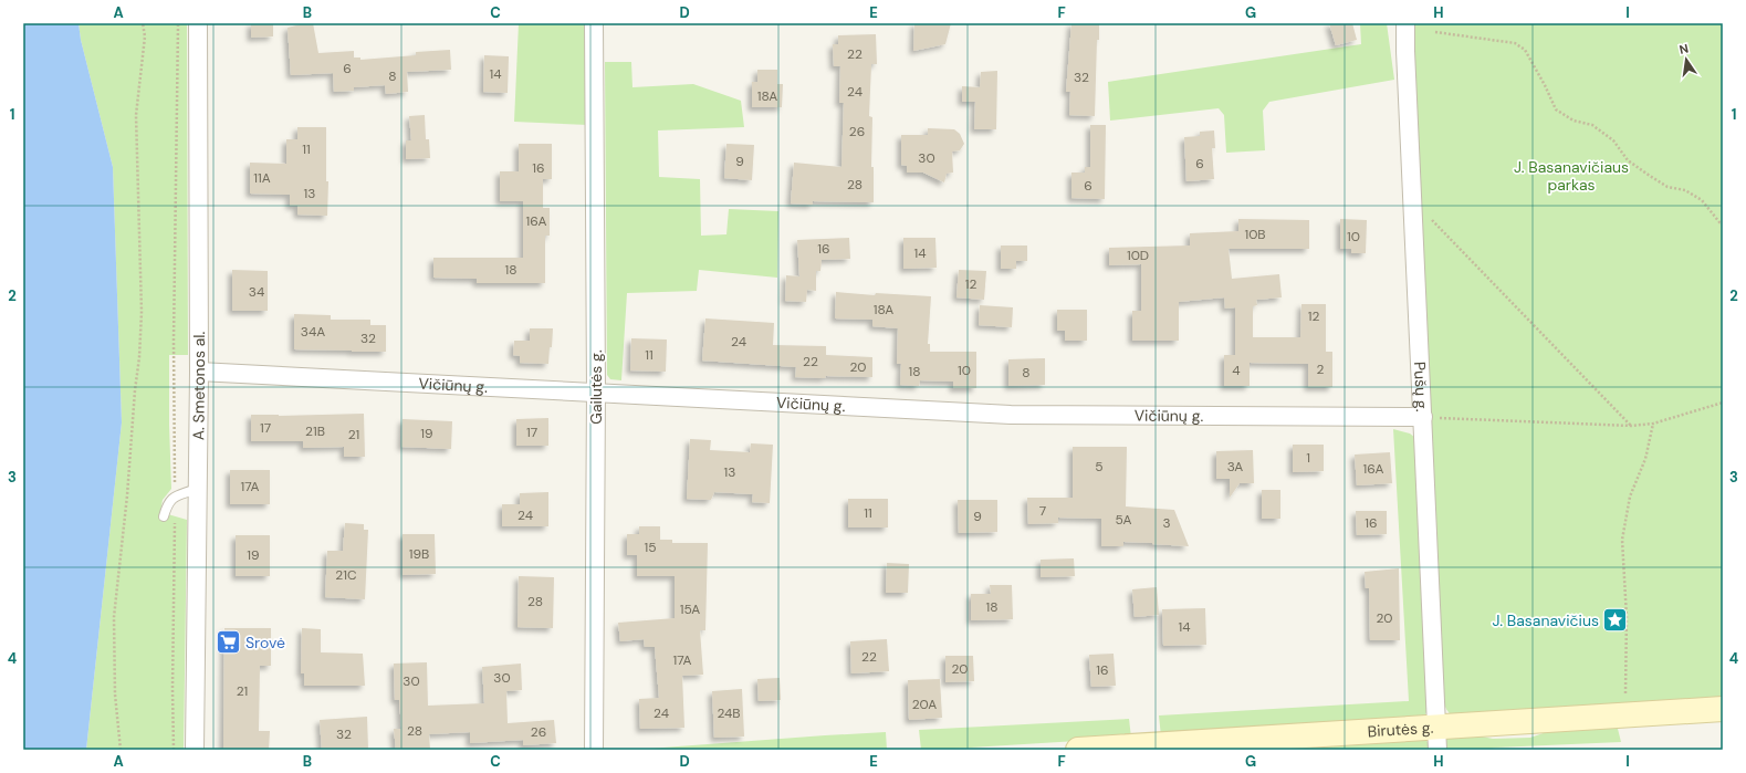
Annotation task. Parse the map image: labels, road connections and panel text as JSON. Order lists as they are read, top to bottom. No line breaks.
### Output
{"streets":{"street":["Vičiūnų g.","Pušų g.","A. Smetonos al.","Gailutės g.","Birutės g."]},"crossings":[["Vičiūnų g.","Pušų g."],["Vičiūnų g.","A. Smetonos al."],["Vičiūnų g.","Gailutės g."],["Pušų g.","Birutės g."]],"parks":["J. Basanavičiaus parkas"],"places":{"place":["J. Basanavičius"],"supermarket":["Srovė"]},"house_numbers":["22","6","14","8","32","24","18A","26","11","30","9","6","16","11A","28","6","13","16A","10B","10","16","14","10D","18","12","34","18A","12","34A","32","24","11","22","20","2","10","4","18","8","17","21B","17","19","21","1","5","3A","16A","13","17A","7","11","24","9","5A","3","16","15","19B","19","21C","28","18","15A","20","14","22","17A","20","16","30","30","21","20A","24","24B","28","26","32"],"north":"top","grid":{"columns":["A","B","C","D","E","F","G","H","I"],"rows":["1","2","3","4"]}}
